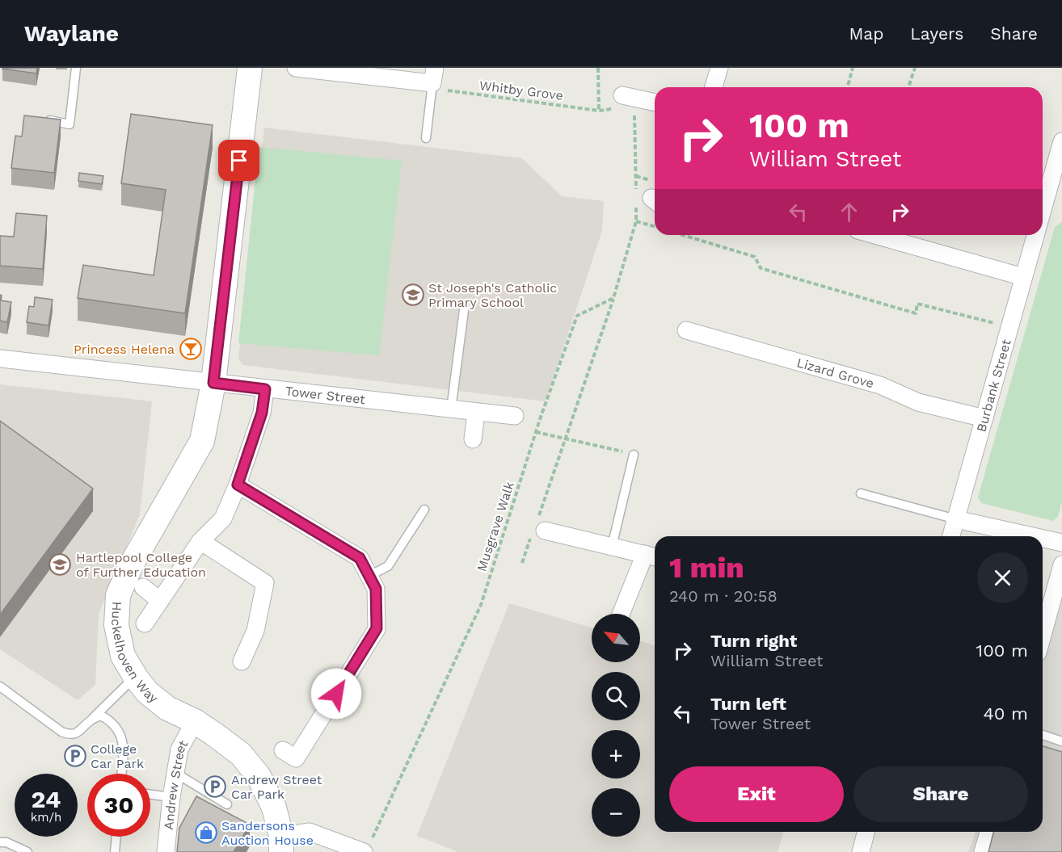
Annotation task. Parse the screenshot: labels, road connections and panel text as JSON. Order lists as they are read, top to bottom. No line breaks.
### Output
{"streets":{"street":["Lizard Grove","Burbank Street","Tower Street","Huckelhoven Way","Andrew Street"],"path":["Whitby Grove","Musgrave Walk"]},"crossings":[["Lizard Grove","Burbank Street"],["Tower Street","Huckelhoven Way"],["Huckelhoven Way","Andrew Street"]],"places":{"school or university":["St Joseph's Catholic Primary School","Hartlepool College of Further Education"],"bar":["Princess Helena"],"parking":["College Car Park","Andrew Street Car Park"],"shop":["Sandersons Auction House"]},"north":"top left","page":{"header":"Waylane","nav":["Map","Layers","Share"],"turn":["100 m","William Street"],"heading":["1 min","240 m · 20:58"],"map_buttons":["+","−"],"list":[{"name":"Turn right","note":"William Street","value":"100 m"},{"name":"Turn left","note":"Tower Street","value":"40 m"}],"buttons":["Exit","Share"],"speed":"24 km/h","limit":"30"}}
